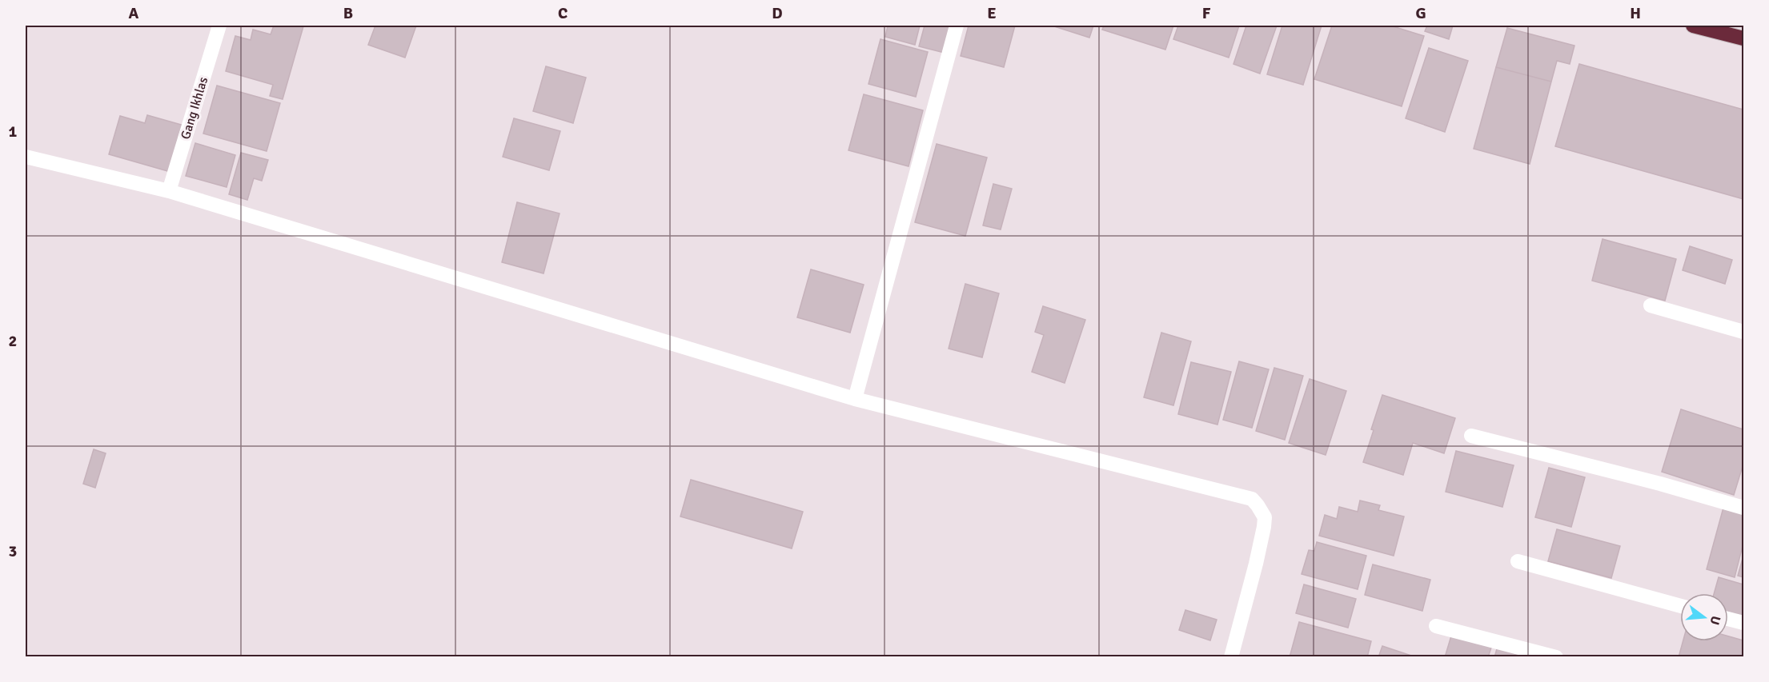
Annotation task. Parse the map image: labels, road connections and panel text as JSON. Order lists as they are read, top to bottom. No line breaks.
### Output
{"streets":{"street":["Gang Ikhlas"]},"north":"right","grid":{"columns":["A","B","C","D","E","F","G","H"],"rows":["1","2","3"]}}
